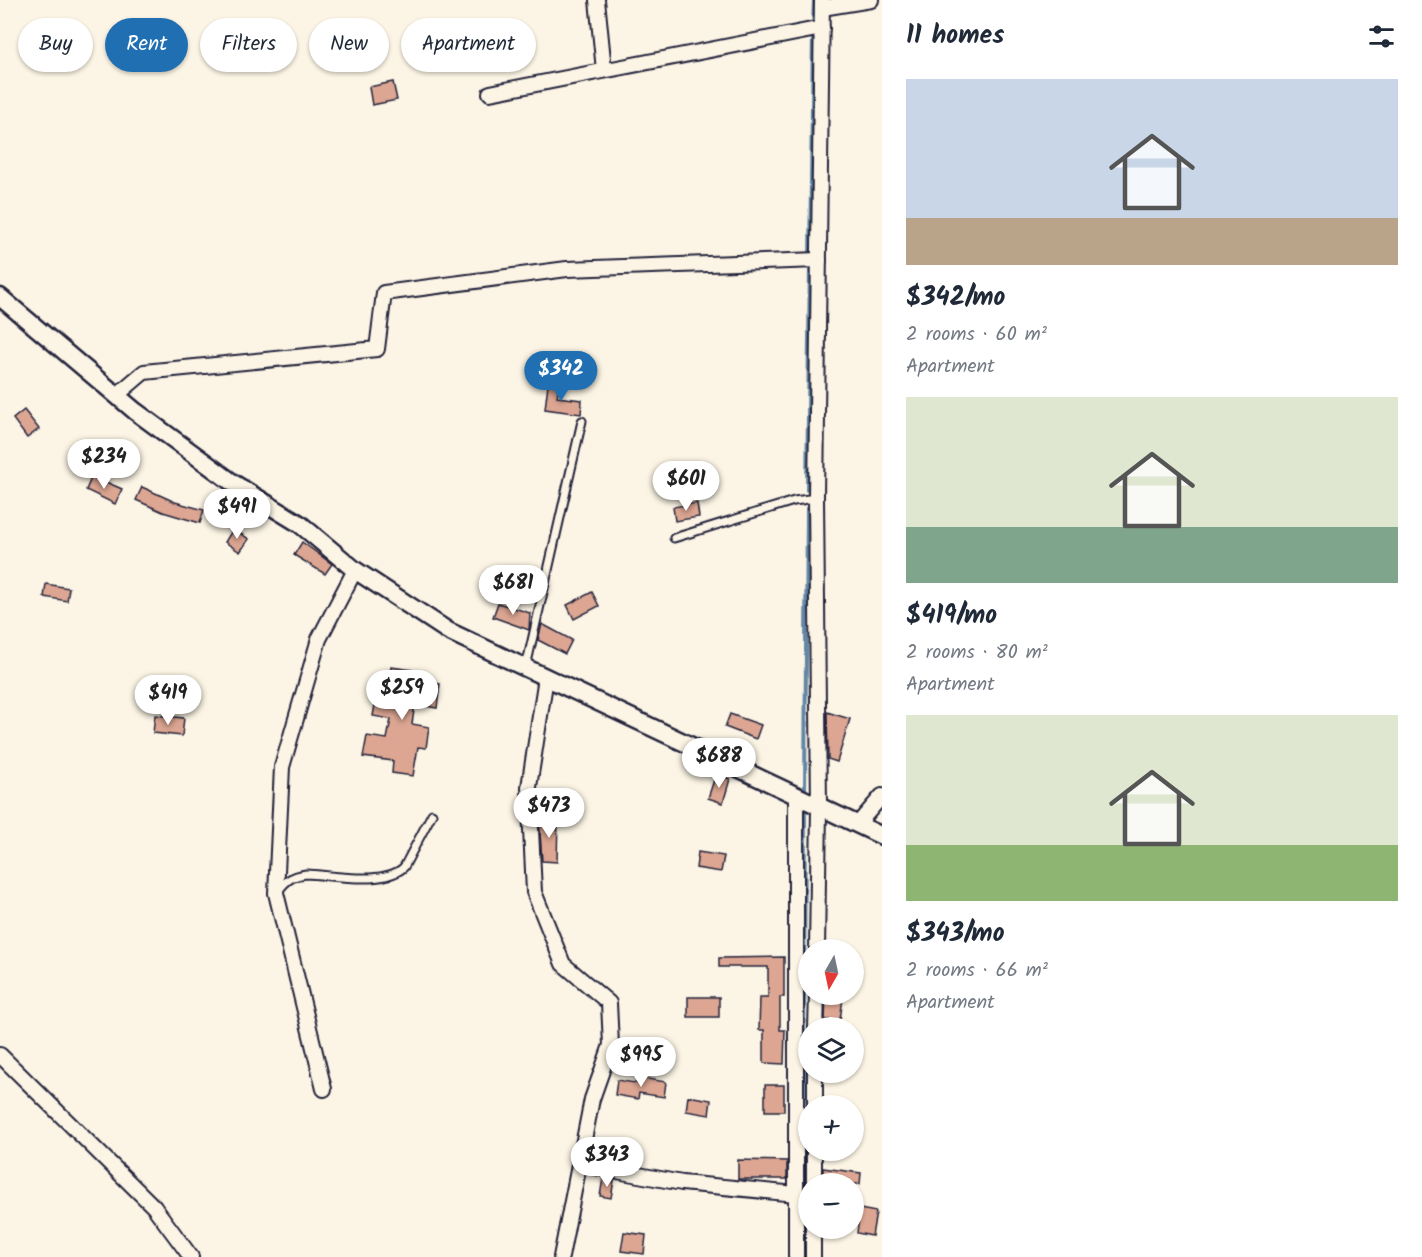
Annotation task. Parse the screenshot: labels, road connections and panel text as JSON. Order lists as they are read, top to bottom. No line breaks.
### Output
{"north":"bottom","page":{"heading":"11 homes","chip":["Buy","Rent","Filters","New","Apartment"],"list":[{"name":"$342/mo","note":"2 rooms · 60 m² · Apartment"},{"name":"$419/mo","note":"2 rooms · 80 m² · Apartment"},{"name":"$343/mo","note":"2 rooms · 66 m² · Apartment"}],"price":["$342","$234","$601","$491","$681","$259","$419","$688","$473","$995","$343"],"map_buttons":["+","−"]}}
